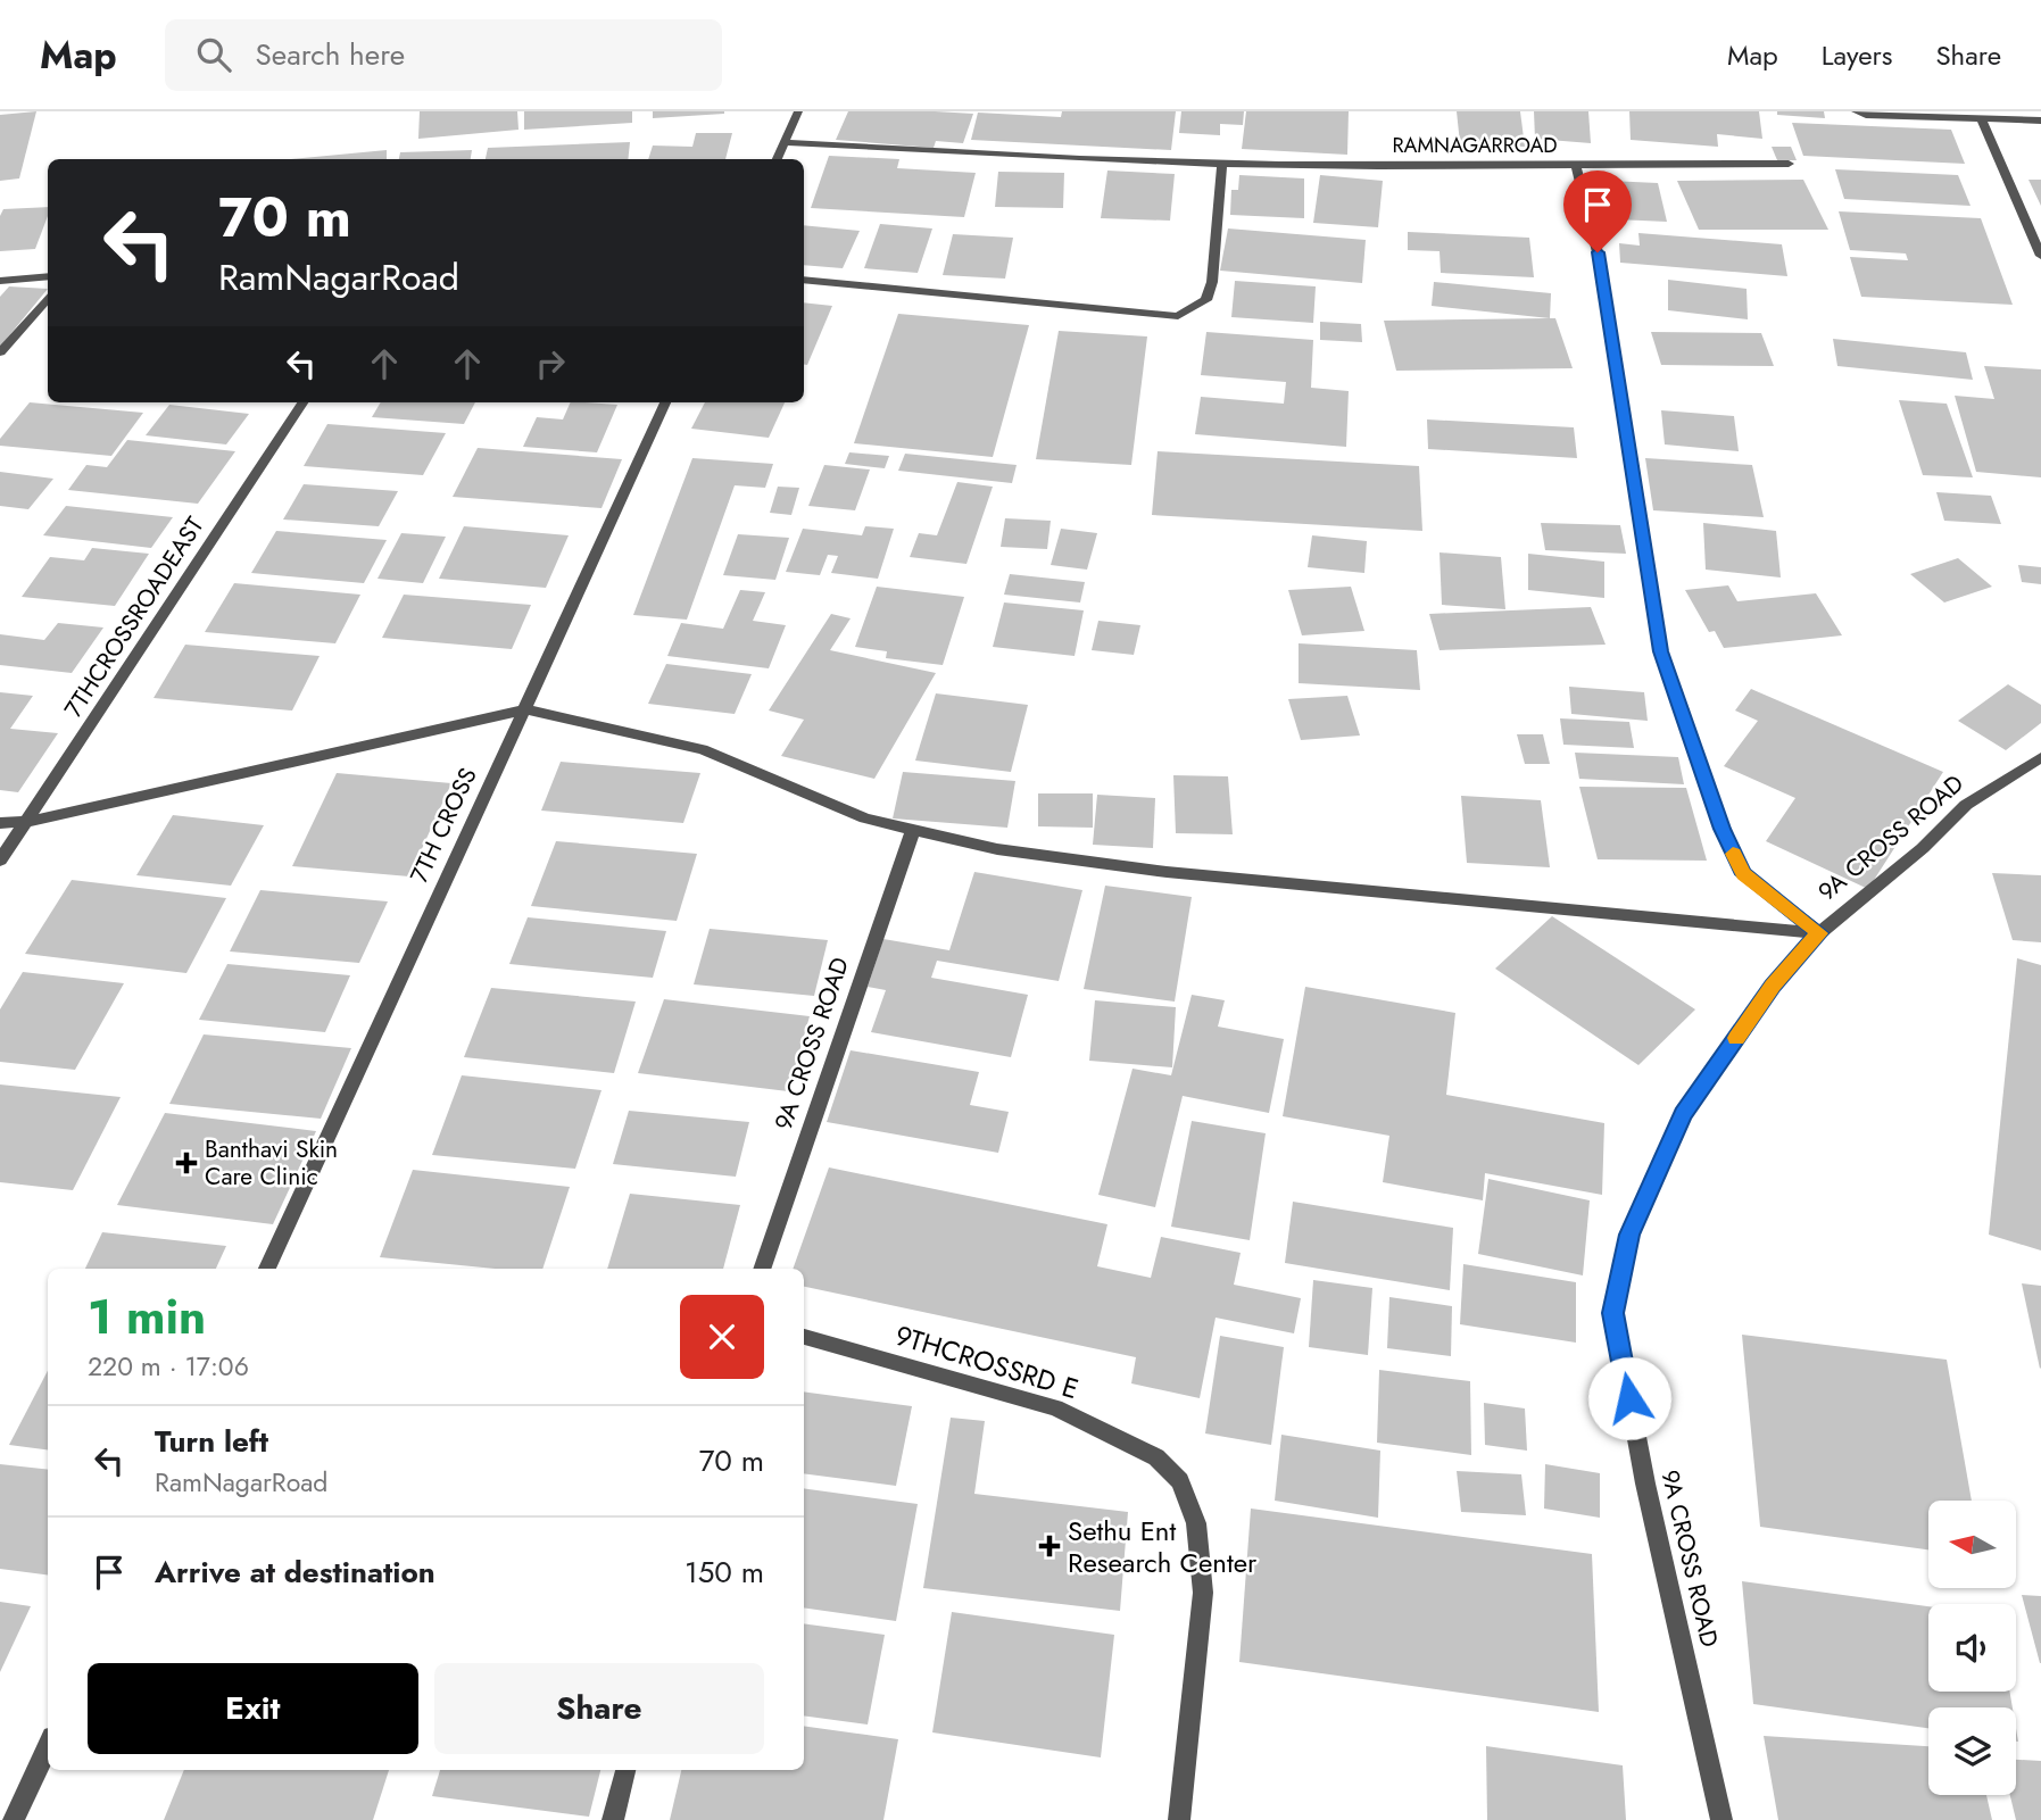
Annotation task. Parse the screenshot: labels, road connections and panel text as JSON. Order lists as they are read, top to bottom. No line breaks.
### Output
{"streets":{"street":["RAMNAGARROAD","7THCROSSROADEAST","7TH CROSS","9A CROSS ROAD","9THCROSSRD E"]},"crossings":[["RAMNAGARROAD","9A CROSS ROAD"]],"places":{"health":["Banthavi Skin Care Clinic","Sethu Ent Research Center"]},"north":"left","page":{"header":"Map","search":"Search here","nav":["Map","Layers","Share"],"turn":["70 m","RamNagarRoad"],"heading":["1 min","220 m · 17:06"],"list":[{"name":"Turn left","note":"RamNagarRoad","value":"70 m"},{"name":"Arrive at destination","value":"150 m"}],"buttons":["Exit","Share"]}}
